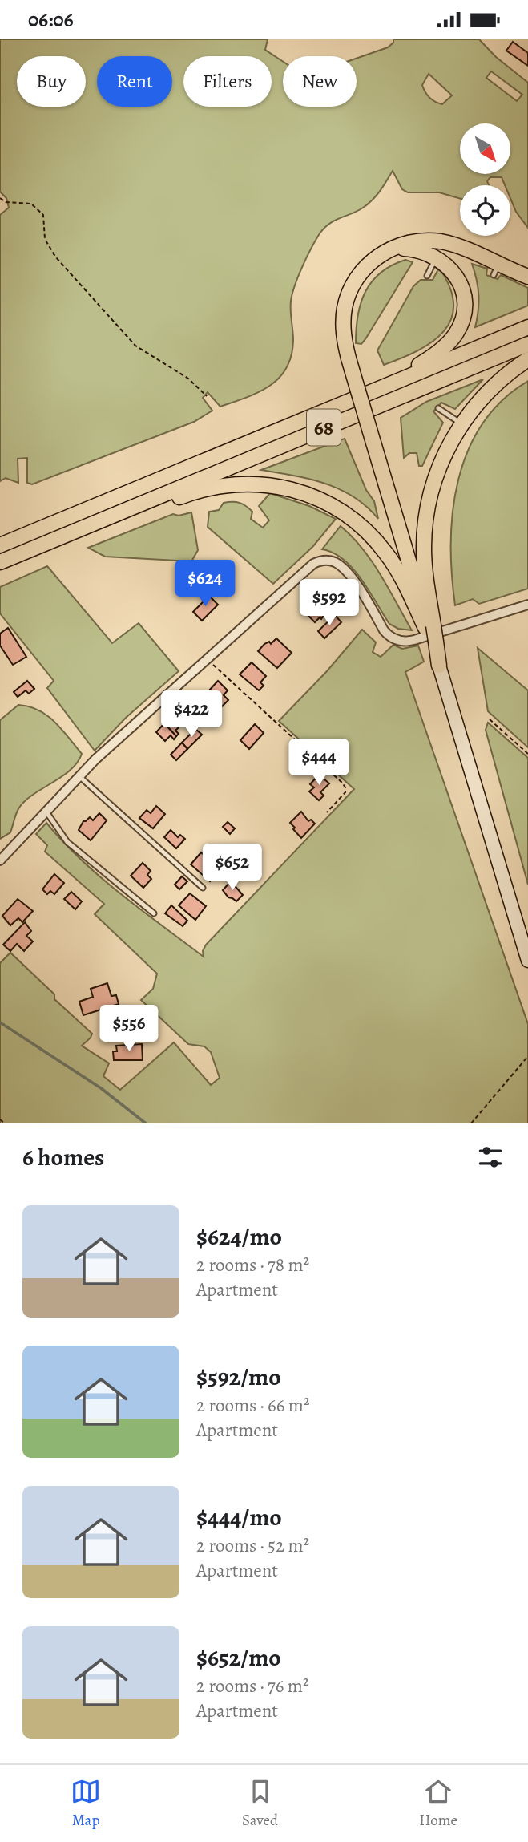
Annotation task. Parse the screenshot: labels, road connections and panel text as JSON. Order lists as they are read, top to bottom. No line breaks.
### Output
{"streets":{"highway":["68"]},"north":"bottom right","page":{"status":"06:06","chip":["Buy","Rent","Filters","New"],"price":["$624","$592","$422","$444","$652","$556"],"heading":"6 homes","list":[{"name":"$624/mo","note":"2 rooms · 78 m² · Apartment"},{"name":"$592/mo","note":"2 rooms · 66 m² · Apartment"},{"name":"$444/mo","note":"2 rooms · 52 m² · Apartment"},{"name":"$652/mo","note":"2 rooms · 76 m² · Apartment"}],"tabs":["Map","Saved","Home"]}}
